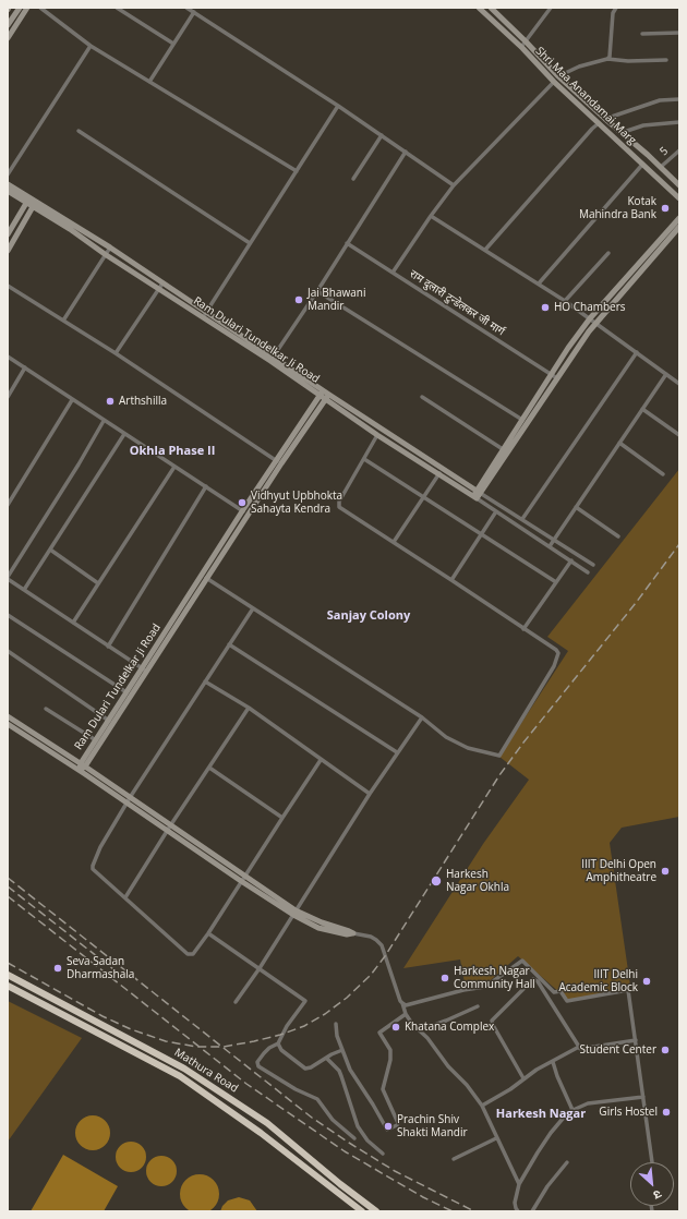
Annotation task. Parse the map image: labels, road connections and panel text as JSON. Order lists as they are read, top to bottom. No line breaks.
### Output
{"streets":{"highway":["Mathura Road"],"street":["Shri Maa Anandamai Marg","5","राम दुलारी टुन्डेलकर जी मार्ग","Ram Dulari Tundelkar Ji Road"]},"crossings":[["Shri Maa Anandamai Marg","5"]],"districts":["Okhla Phase II","Sanjay Colony","Harkesh Nagar"],"places":["Kotak Mahindra Bank","Jai Bhawani Mandir","HO Chambers","Arthshilla","Vidhyut Upbhokta Sahayta Kendra","IIIT Delhi Open Amphitheatre","Harkesh Nagar Okhla","Seva Sadan Dharmashala","Harkesh Nagar Community Hall","IIIT Delhi Academic Block","Khatana Complex","Student Center","Girls Hostel","Prachin Shiv Shakti Mandir"],"north":"bottom right"}
